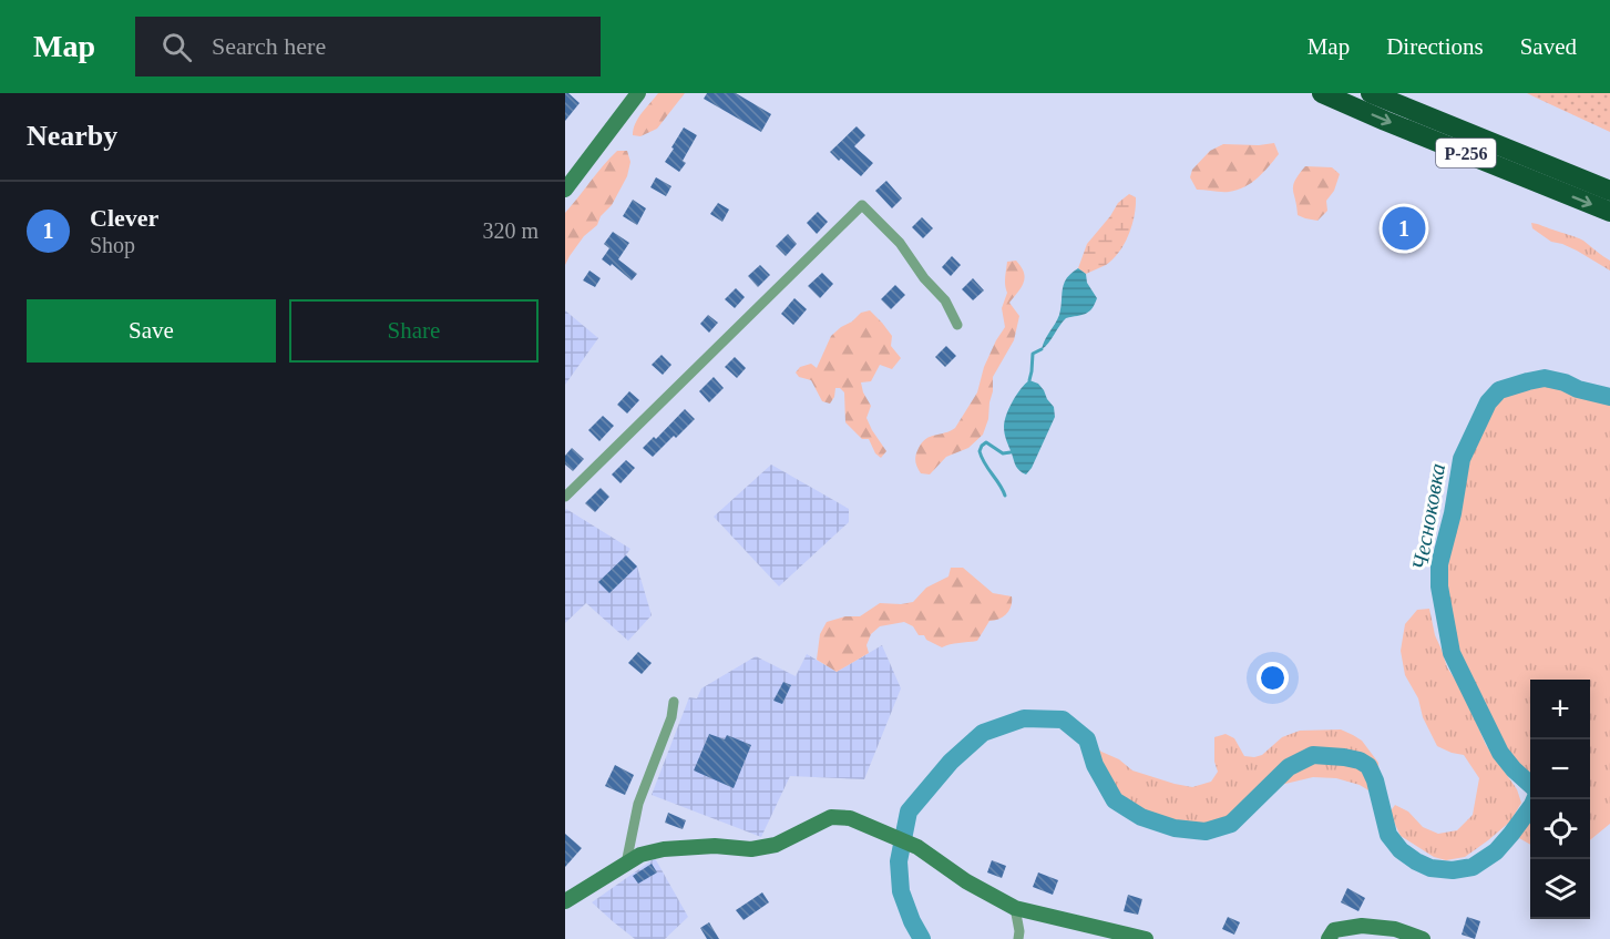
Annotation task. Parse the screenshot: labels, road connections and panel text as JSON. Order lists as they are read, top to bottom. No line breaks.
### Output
{"streets":{"highway":["Р-256"]},"water":["Чесноковка"],"page":{"header":"Map","search":"Search here","nav":["Map","Directions","Saved"],"heading":"Nearby","list":[{"mark":"1","name":"Clever","note":"Shop","value":"320 m"}],"pins":"1","buttons":["Save","Share"],"map_buttons":["+","−"]}}
